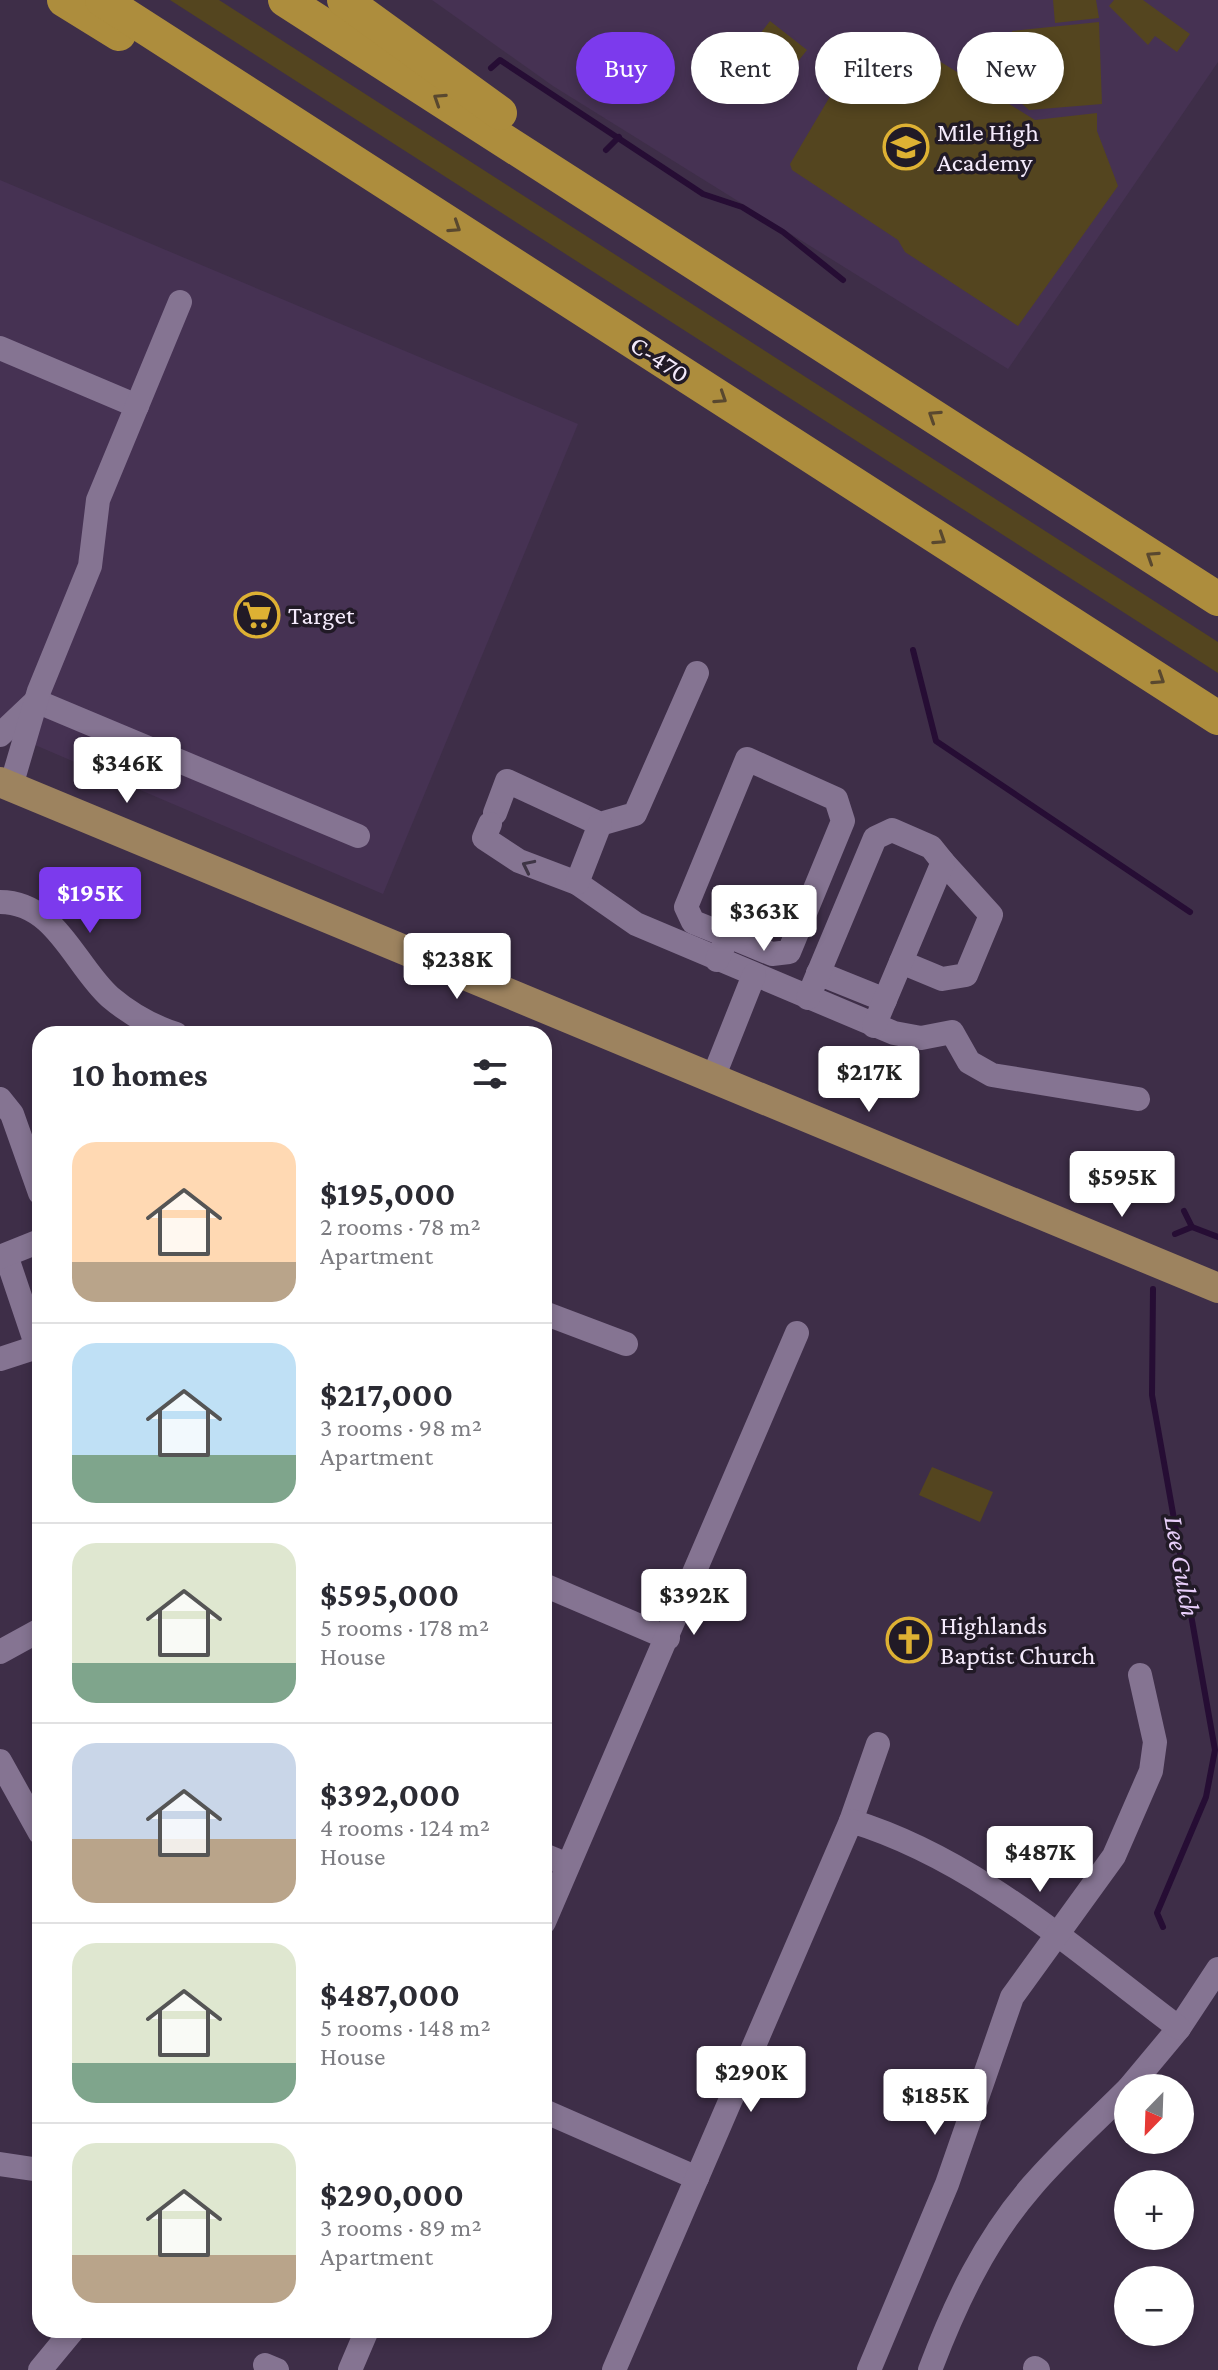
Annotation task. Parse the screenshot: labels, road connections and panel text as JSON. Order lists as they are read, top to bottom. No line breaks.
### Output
{"streets":{"highway":["C-470"]},"water":["Lee Gulch"],"places":{"school or university":["Mile High Academy"],"supermarket":["Target"],"church":["Highlands Baptist Church"]},"north":"bottom left","page":{"chip":["Buy","Rent","Filters","New"],"price":["$346K","$195K","$363K","$238K","$217K","$595K","$392K","$487K","$290K","$185K"],"heading":"10 homes","list":[{"name":"$195,000","note":"2 rooms · 78 m² · Apartment"},{"name":"$217,000","note":"3 rooms · 98 m² · Apartment"},{"name":"$595,000","note":"5 rooms · 178 m² · House"},{"name":"$392,000","note":"4 rooms · 124 m² · House"},{"name":"$487,000","note":"5 rooms · 148 m² · House"},{"name":"$290,000","note":"3 rooms · 89 m² · Apartment"}],"map_buttons":["+","−"]}}
